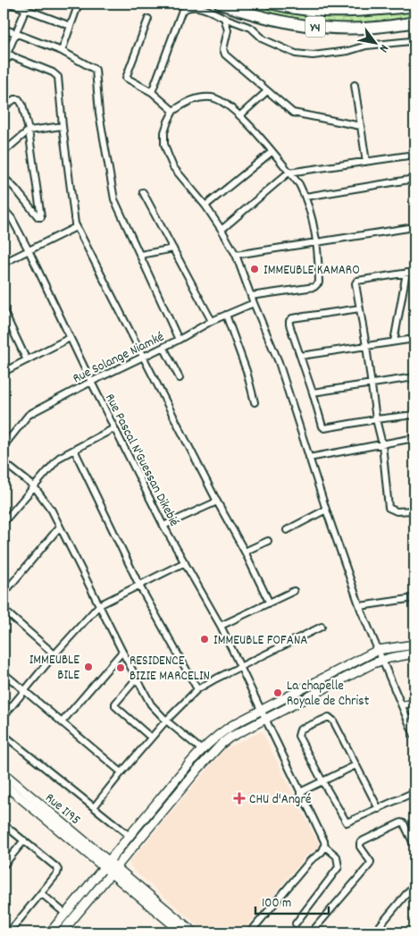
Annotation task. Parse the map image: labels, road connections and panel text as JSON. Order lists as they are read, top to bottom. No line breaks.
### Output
{"streets":{"highway":["Y4"],"main road":["Rue I195"],"street":["Rue Solange Niamké","Rue Pascal N'Guessan Dikebié"]},"crossings":[["Rue Solange Niamké","Rue Pascal N'Guessan Dikebié"]],"places":{"other":["IMMEUBLE KAMARO","IMMEUBLE FOFANA","IMMEUBLE BILE","RESIDENCE BIZIE MARCELIN","La chapelle Royale de Christ"],"health":["CHU d'Angré"]},"scale_bar":"100 m","north":"bottom right"}
